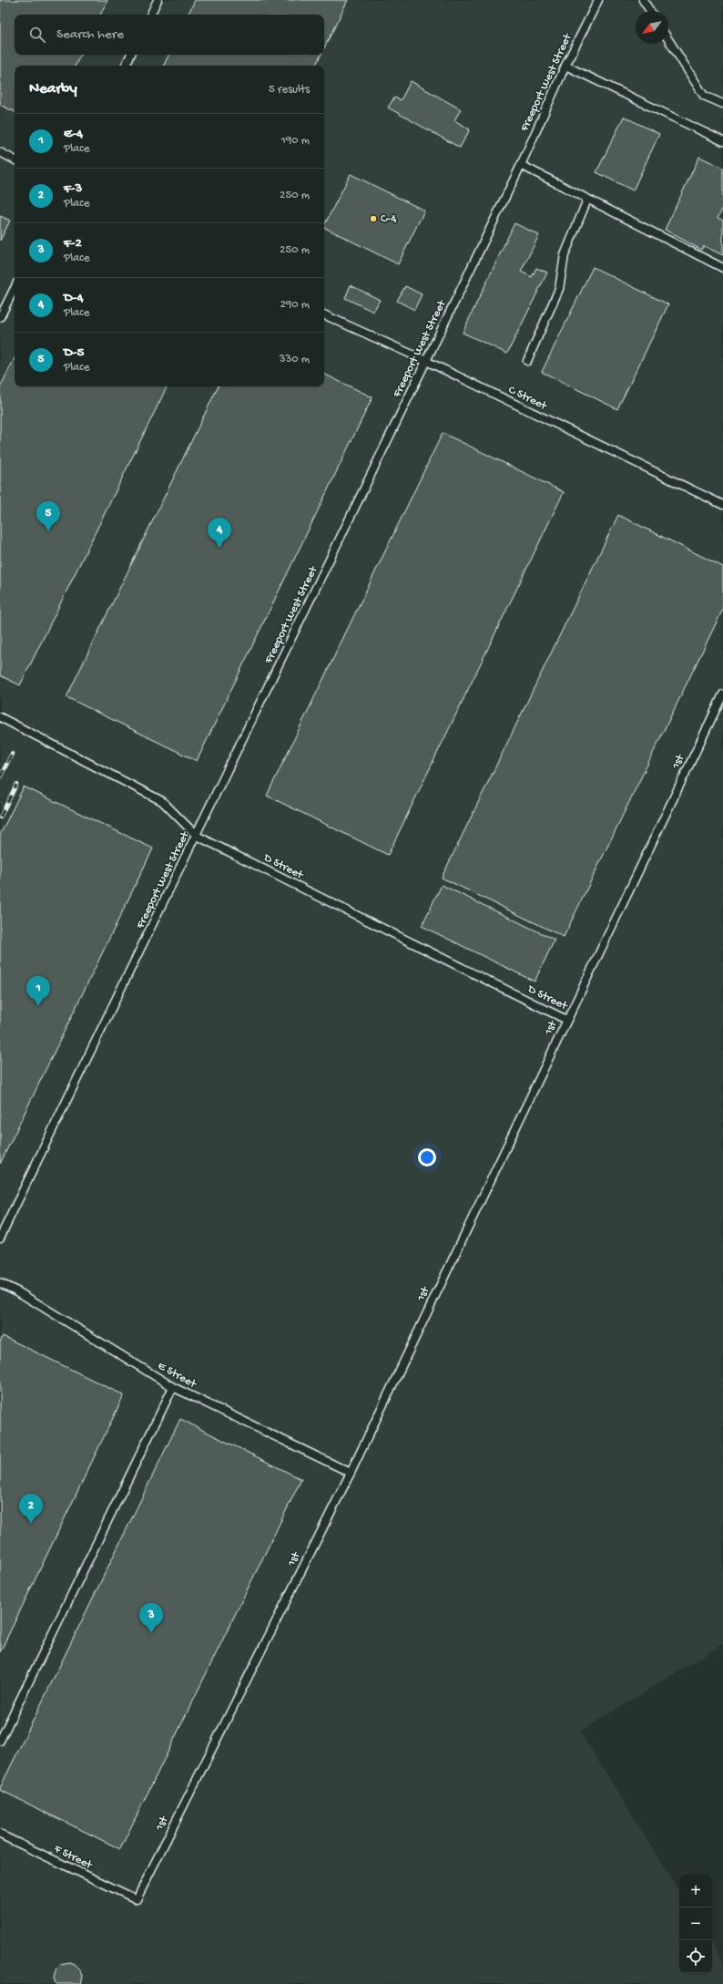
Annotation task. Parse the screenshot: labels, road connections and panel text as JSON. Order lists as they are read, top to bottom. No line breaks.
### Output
{"streets":{"lane":["Freeport West Street","C Street","1st","D Street","E Street","F Street"]},"crossings":[["Freeport West Street","C Street"],["Freeport West Street","D Street"],["1st","D Street"],["1st","E Street"],["1st","F Street"]],"places":["C-4"],"north":"bottom left","page":{"search":"Search here","heading":["Nearby","5 results"],"list":[{"mark":"1","name":"E-4","note":"Place","value":"190 m"},{"mark":"2","name":"F-3","note":"Place","value":"250 m"},{"mark":"3","name":"F-2","note":"Place","value":"250 m"},{"mark":"4","name":"D-4","note":"Place","value":"290 m"},{"mark":"5","name":"D-5","note":"Place","value":"330 m"}],"pins":["5","4","1","2","3"],"map_buttons":["+","−"]}}
